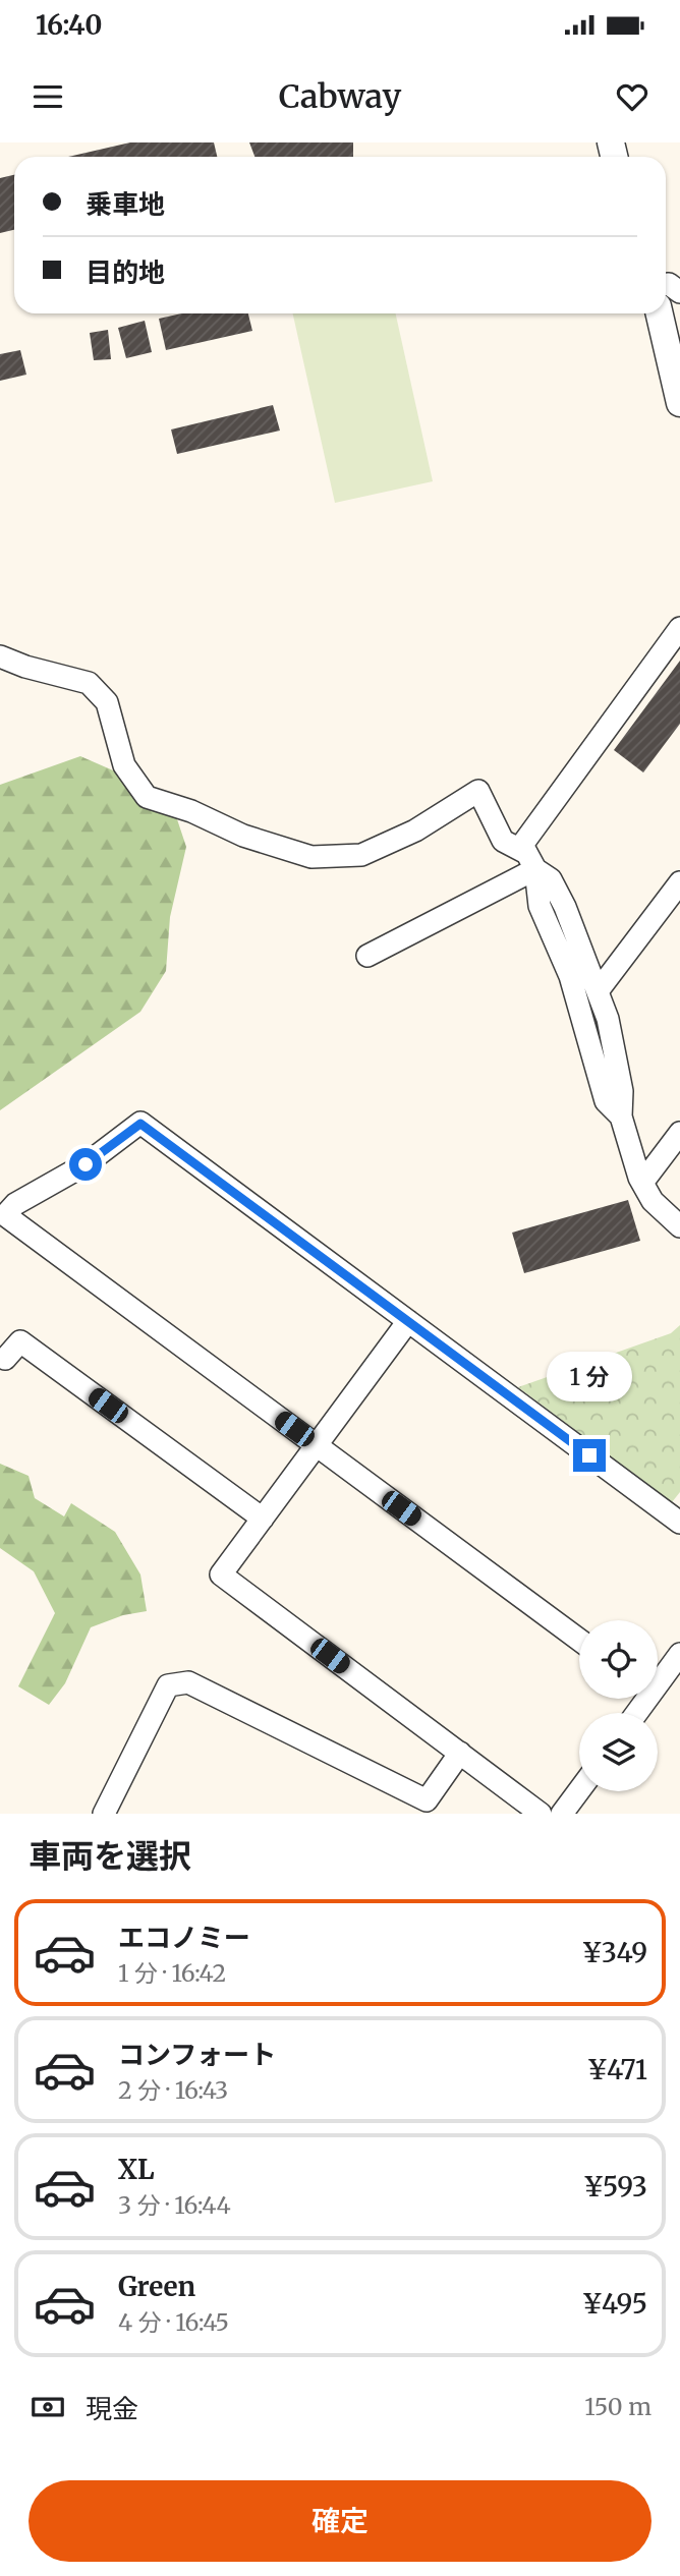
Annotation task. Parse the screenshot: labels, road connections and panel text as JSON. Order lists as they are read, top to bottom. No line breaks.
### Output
{"page":{"status":"16:40","header":"Cabway","banner":["乗車地","目的地"],"bubble":"1 分","heading":"車両を選択","list":[{"name":"エコノミー","note":"1 分 · 16:42","value":"¥349"},{"name":"コンフォート","note":"2 分 · 16:43","value":"¥471"},{"name":"XL","note":"3 分 · 16:44","value":"¥593"},{"name":"Green","note":"4 分 · 16:45","value":"¥495"}],"pay":["現金","150 m"],"buttons":"確定"}}
